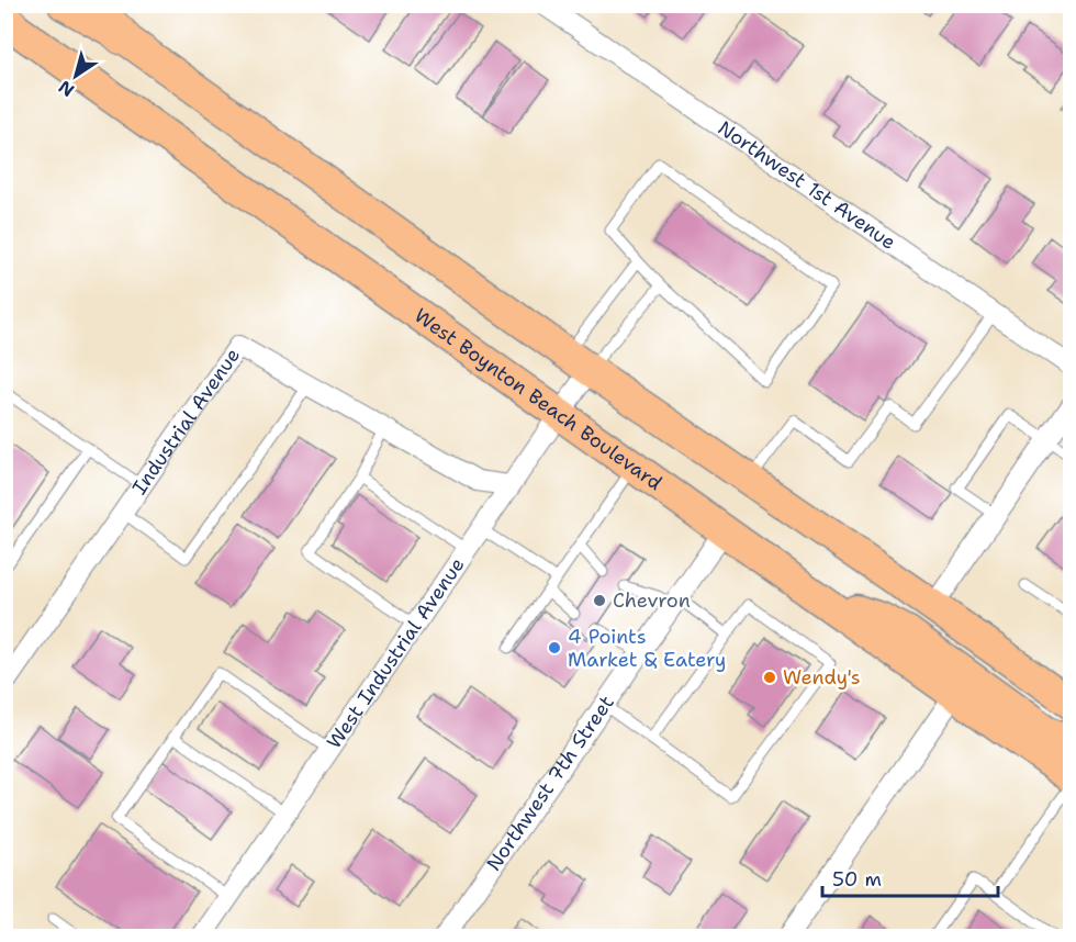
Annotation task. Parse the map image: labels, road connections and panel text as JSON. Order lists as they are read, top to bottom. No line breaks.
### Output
{"streets":{"main road":["West Boynton Beach Boulevard"],"street":["Northwest 1st Avenue","Industrial Avenue","West Industrial Avenue","Northwest 7th Street"]},"crossings":[["West Boynton Beach Boulevard","West Industrial Avenue"],["West Boynton Beach Boulevard","Northwest 7th Street"],["Industrial Avenue","West Industrial Avenue"]],"places":["Chevron","4 Points Market & Eatery","Wendy's"],"scale_bar":"50 m","north":"bottom left"}
